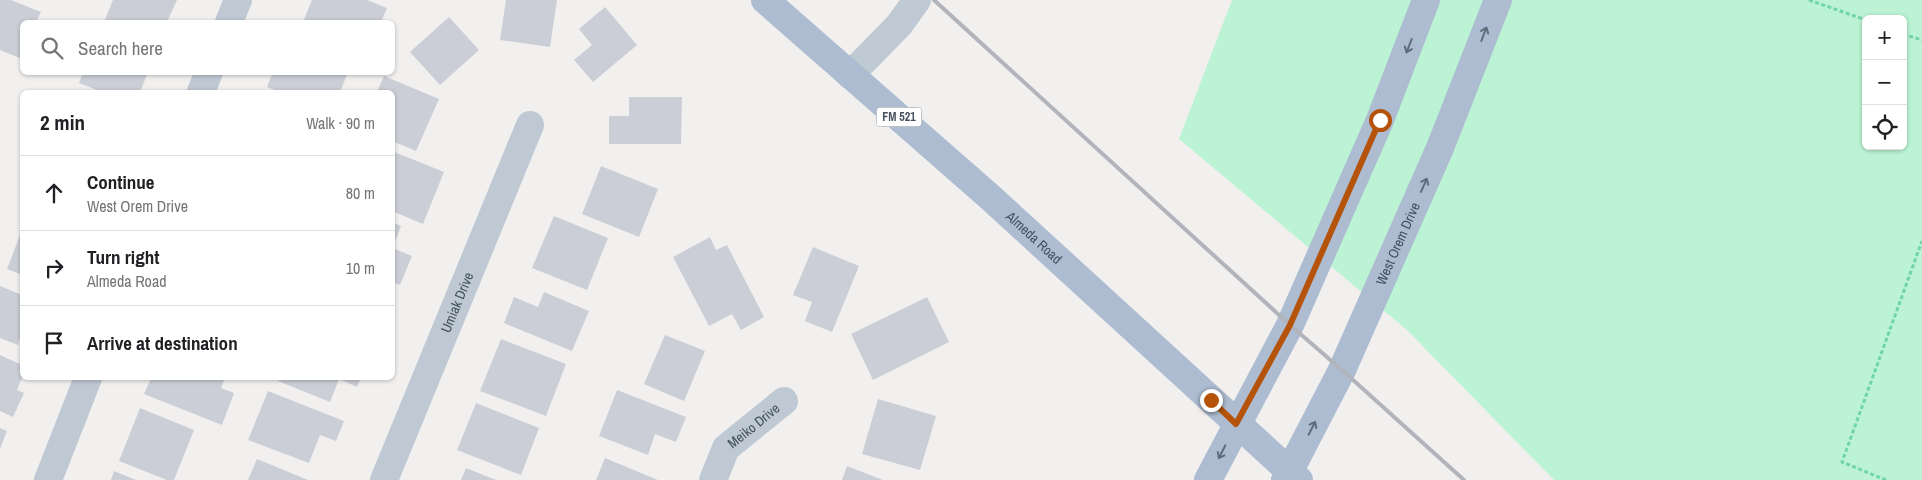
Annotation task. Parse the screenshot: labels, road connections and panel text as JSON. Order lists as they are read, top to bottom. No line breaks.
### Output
{"streets":{"main road":["FM 521","Almeda Road","West Orem Drive"],"street":["Umiak Drive","Meiko Drive"]},"crossings":[["Almeda Road","West Orem Drive"]],"page":{"map_buttons":["+","−"],"search":"Search here","heading":["2 min","Walk · 90 m"],"list":[["Continue","West Orem Drive","80 m"],["Turn right","Almeda Road","10 m"],"Arrive at destination"]}}
